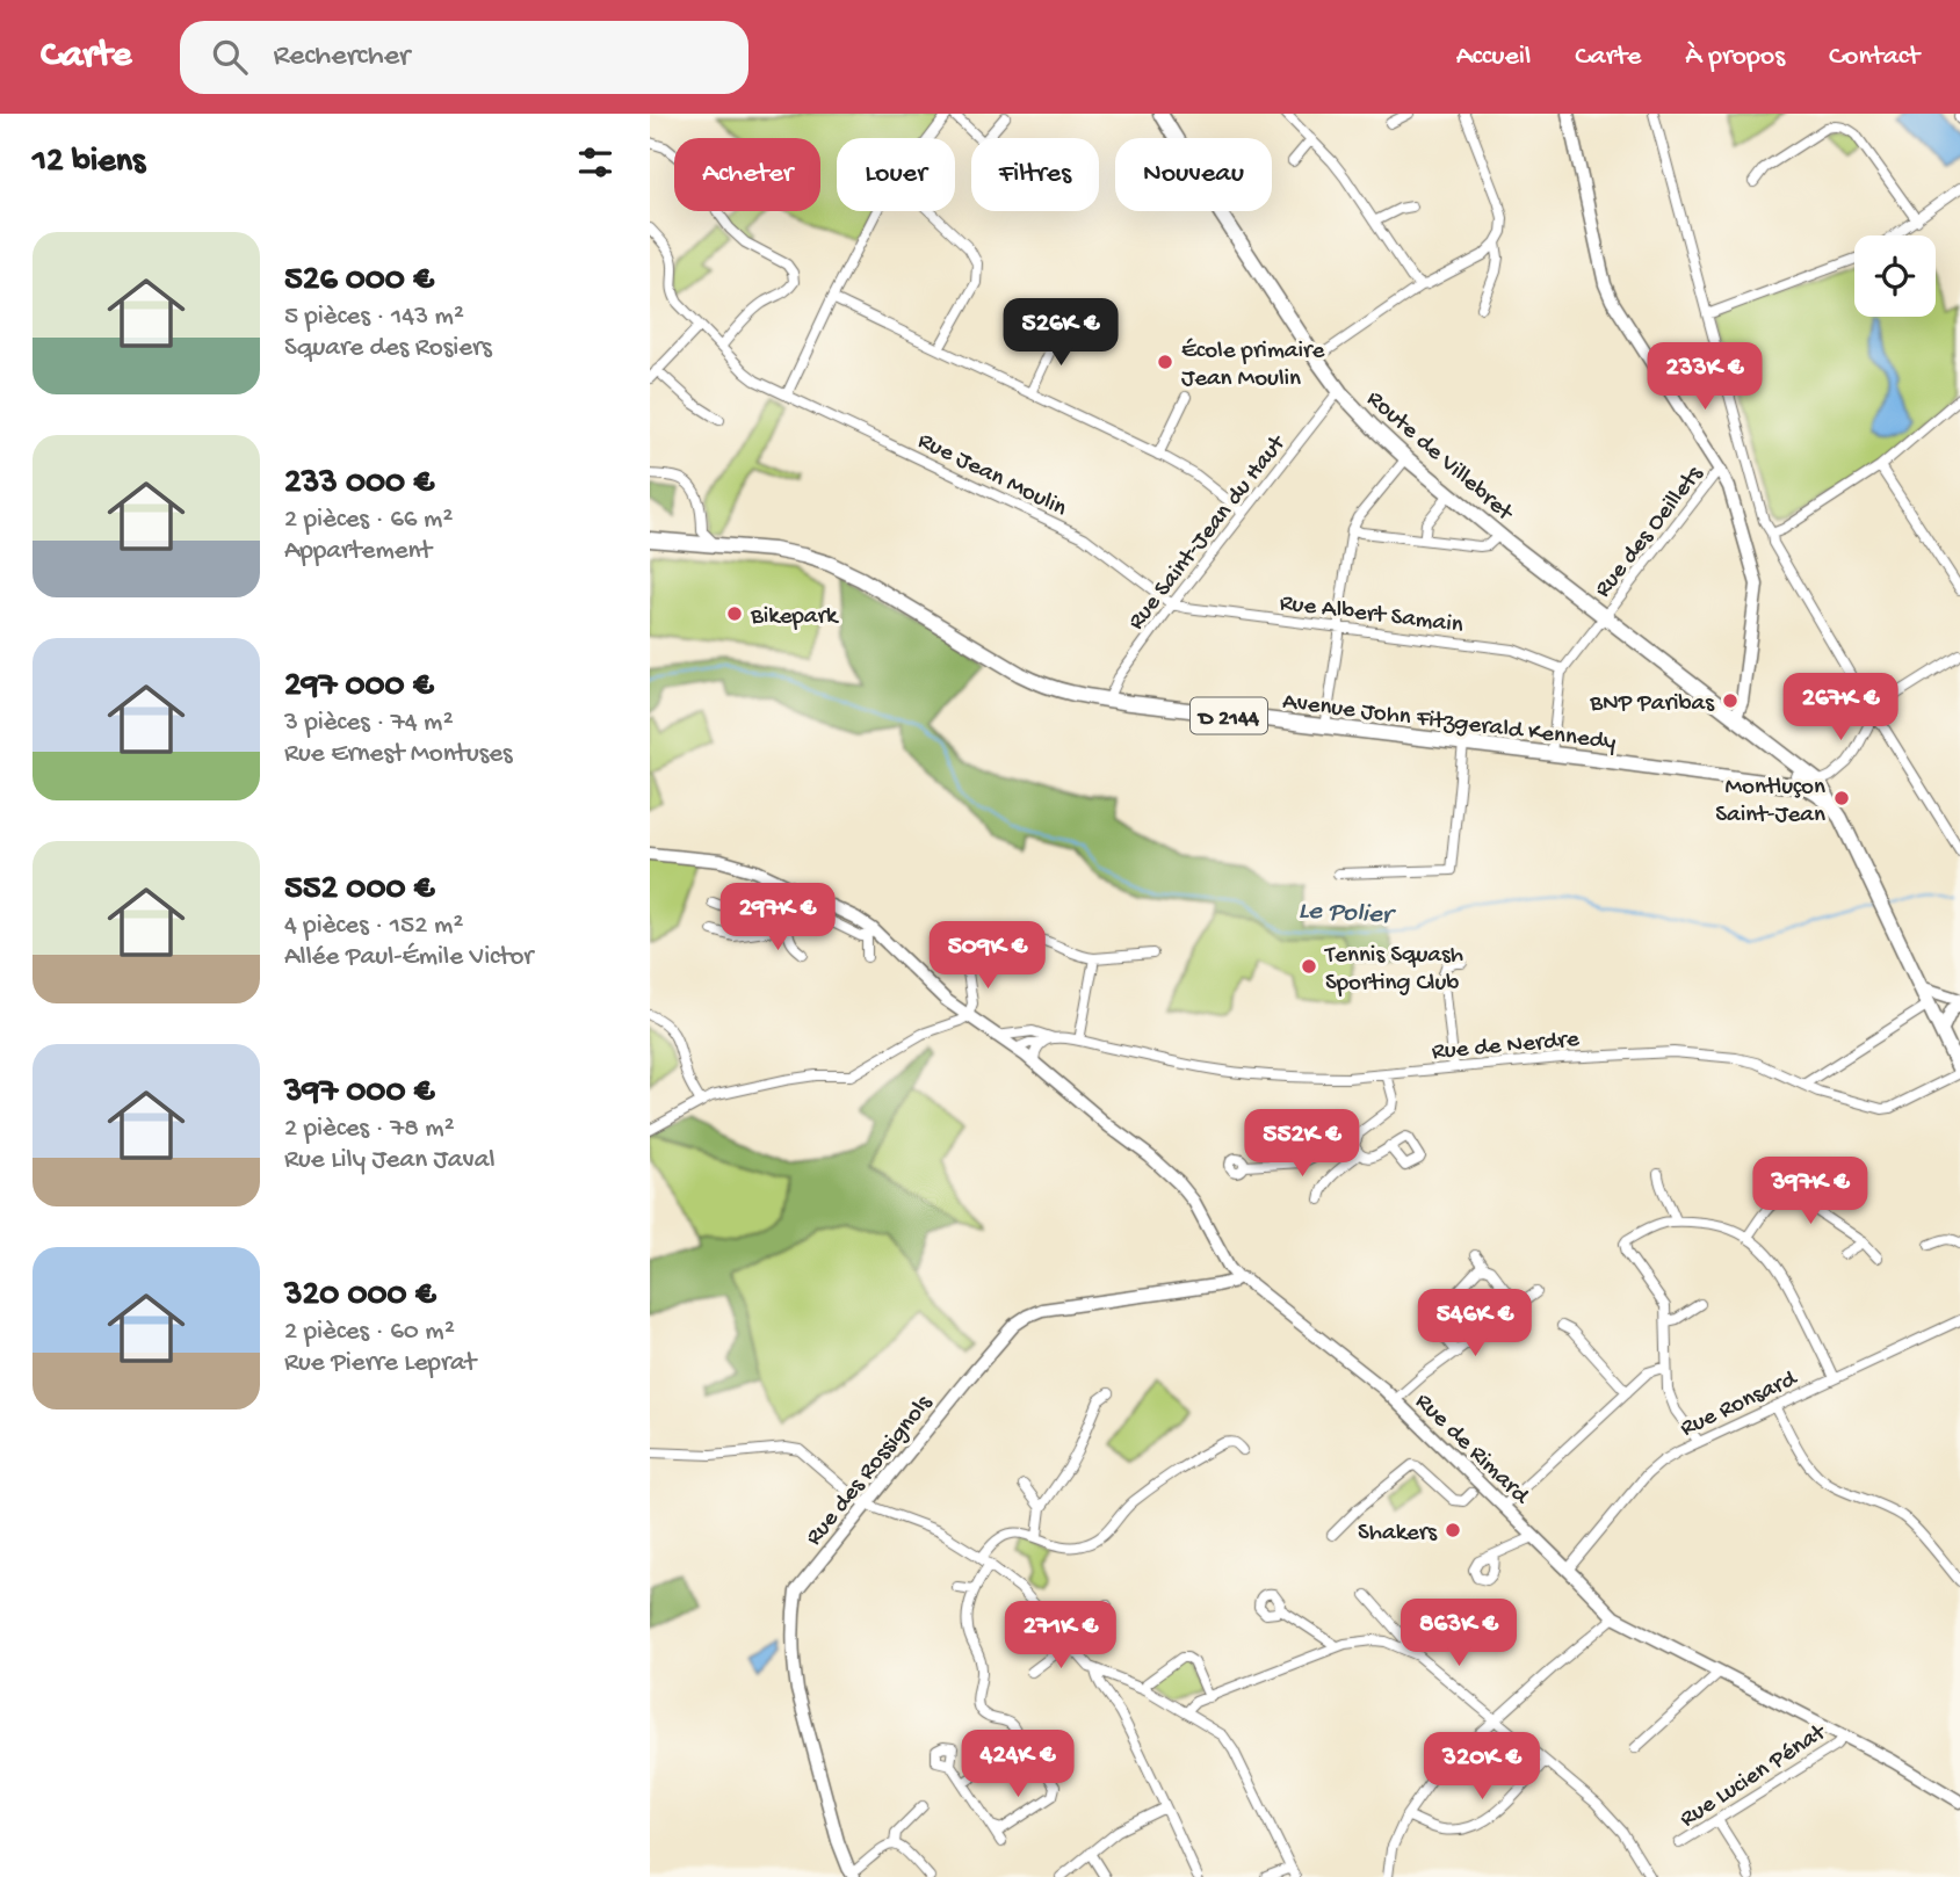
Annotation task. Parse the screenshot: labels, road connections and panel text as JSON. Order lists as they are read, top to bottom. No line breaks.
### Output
{"streets":{"main road":["Route de Villebret","D 2144","Avenue John Fitzgerald Kennedy"],"street":["Rue Jean Moulin","Rue des Oeillets","Rue Saint-Jean du Haut","Rue Albert Samain","Rue de Nerdre","Rue Ronsard","Rue de Rimard","Rue des Rossignols","Rue Lucien Pénat"]},"crossings":[["Route de Villebret","Rue des Oeillets"],["Route de Villebret","Rue Saint-Jean du Haut"],["Rue Jean Moulin","Rue Saint-Jean du Haut"],["Rue Jean Moulin","Rue Albert Samain"],["Rue des Oeillets","Rue Albert Samain"],["Rue Saint-Jean du Haut","Rue Albert Samain"],["Rue Saint-Jean du Haut","Avenue John Fitzgerald Kennedy"],["Avenue John Fitzgerald Kennedy","Rue de Nerdre"],["Rue de Nerdre","Rue de Rimard"],["Rue Ronsard","Rue de Rimard"],["Rue de Rimard","Rue des Rossignols"],["Rue de Rimard","Rue Lucien Pénat"]],"water":["Le Polier"],"places":["École primaire Jean Moulin","Bikepark","BNP Paribas","Montluçon Saint-Jean","Tennis Squash Sporting Club","Shakers"],"page":{"header":"Carte","search":"Rechercher","nav":["Accueil","Carte","À propos","Contact"],"heading":"12 biens","chip":["Acheter","Louer","Filtres","Nouveau"],"list":[{"name":"526 000 €","note":"5 pièces · 143 m² · Square des Rosiers"},{"name":"233 000 €","note":"2 pièces · 66 m² · Appartement"},{"name":"297 000 €","note":"3 pièces · 74 m² · Rue Ernest Montuses"},{"name":"552 000 €","note":"4 pièces · 152 m² · Allée Paul-Émile Victor"},{"name":"397 000 €","note":"2 pièces · 78 m² · Rue Lily Jean Javal"},{"name":"320 000 €","note":"2 pièces · 60 m² · Rue Pierre Leprat"}],"price":["526K €","233K €","267K €","297K €","509K €","552K €","397K €","546K €","863K €","271K €","424K €","320K €"]}}
